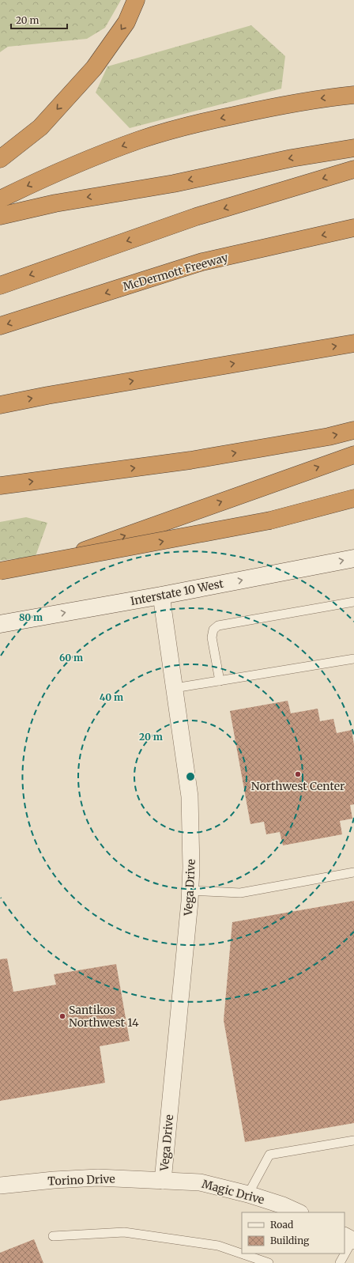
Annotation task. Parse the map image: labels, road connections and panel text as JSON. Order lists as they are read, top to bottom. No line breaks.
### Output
{"streets":{"highway":["McDermott Freeway"],"main road":["Interstate 10 West"],"street":["Vega Drive","Torino Drive","Magic Drive"]},"crossings":[["Interstate 10 West","Vega Drive"],["Vega Drive","Torino Drive"],["Vega Drive","Magic Drive"],["Torino Drive","Magic Drive"]],"one_way":["Interstate 10 West"],"places":["Northwest Center","Santikos Northwest 14"],"legend":["Road","Building"],"scale_bar":"20 m","rings":["80 m","60 m","40 m","20 m"]}
